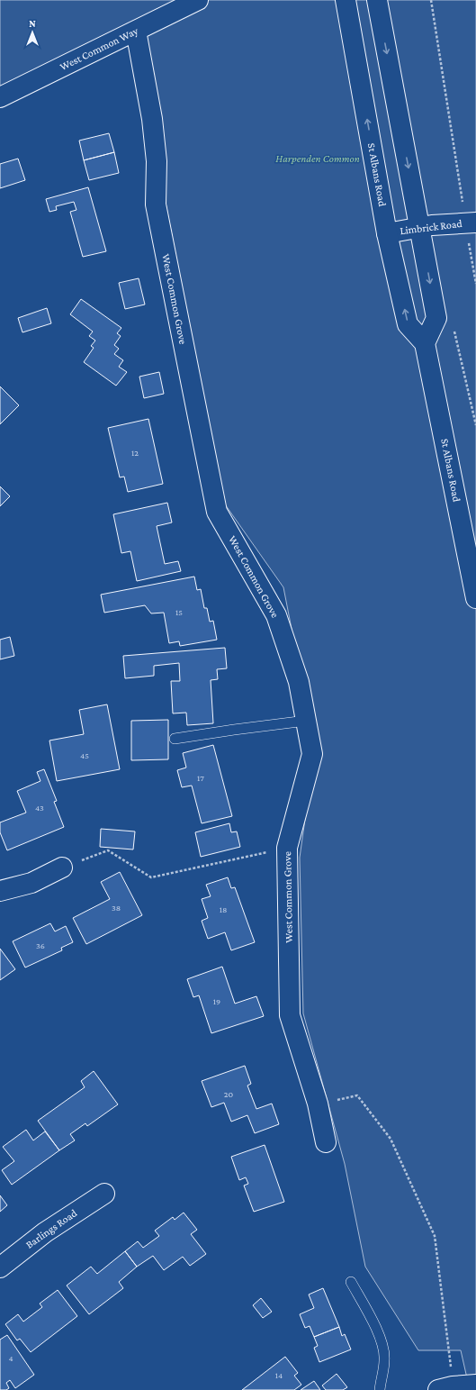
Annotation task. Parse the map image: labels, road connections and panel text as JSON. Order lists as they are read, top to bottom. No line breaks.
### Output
{"streets":{"street":["West Common Way","St Albans Road","Limbrick Road","West Common Grove","Barlings Road"]},"crossings":[["West Common Way","West Common Grove"],["St Albans Road","Limbrick Road"]],"parks":["Harpenden Common"],"house_numbers":["12","15","45","17","43","38","18","36","19","20","4","14"],"north":"top"}
